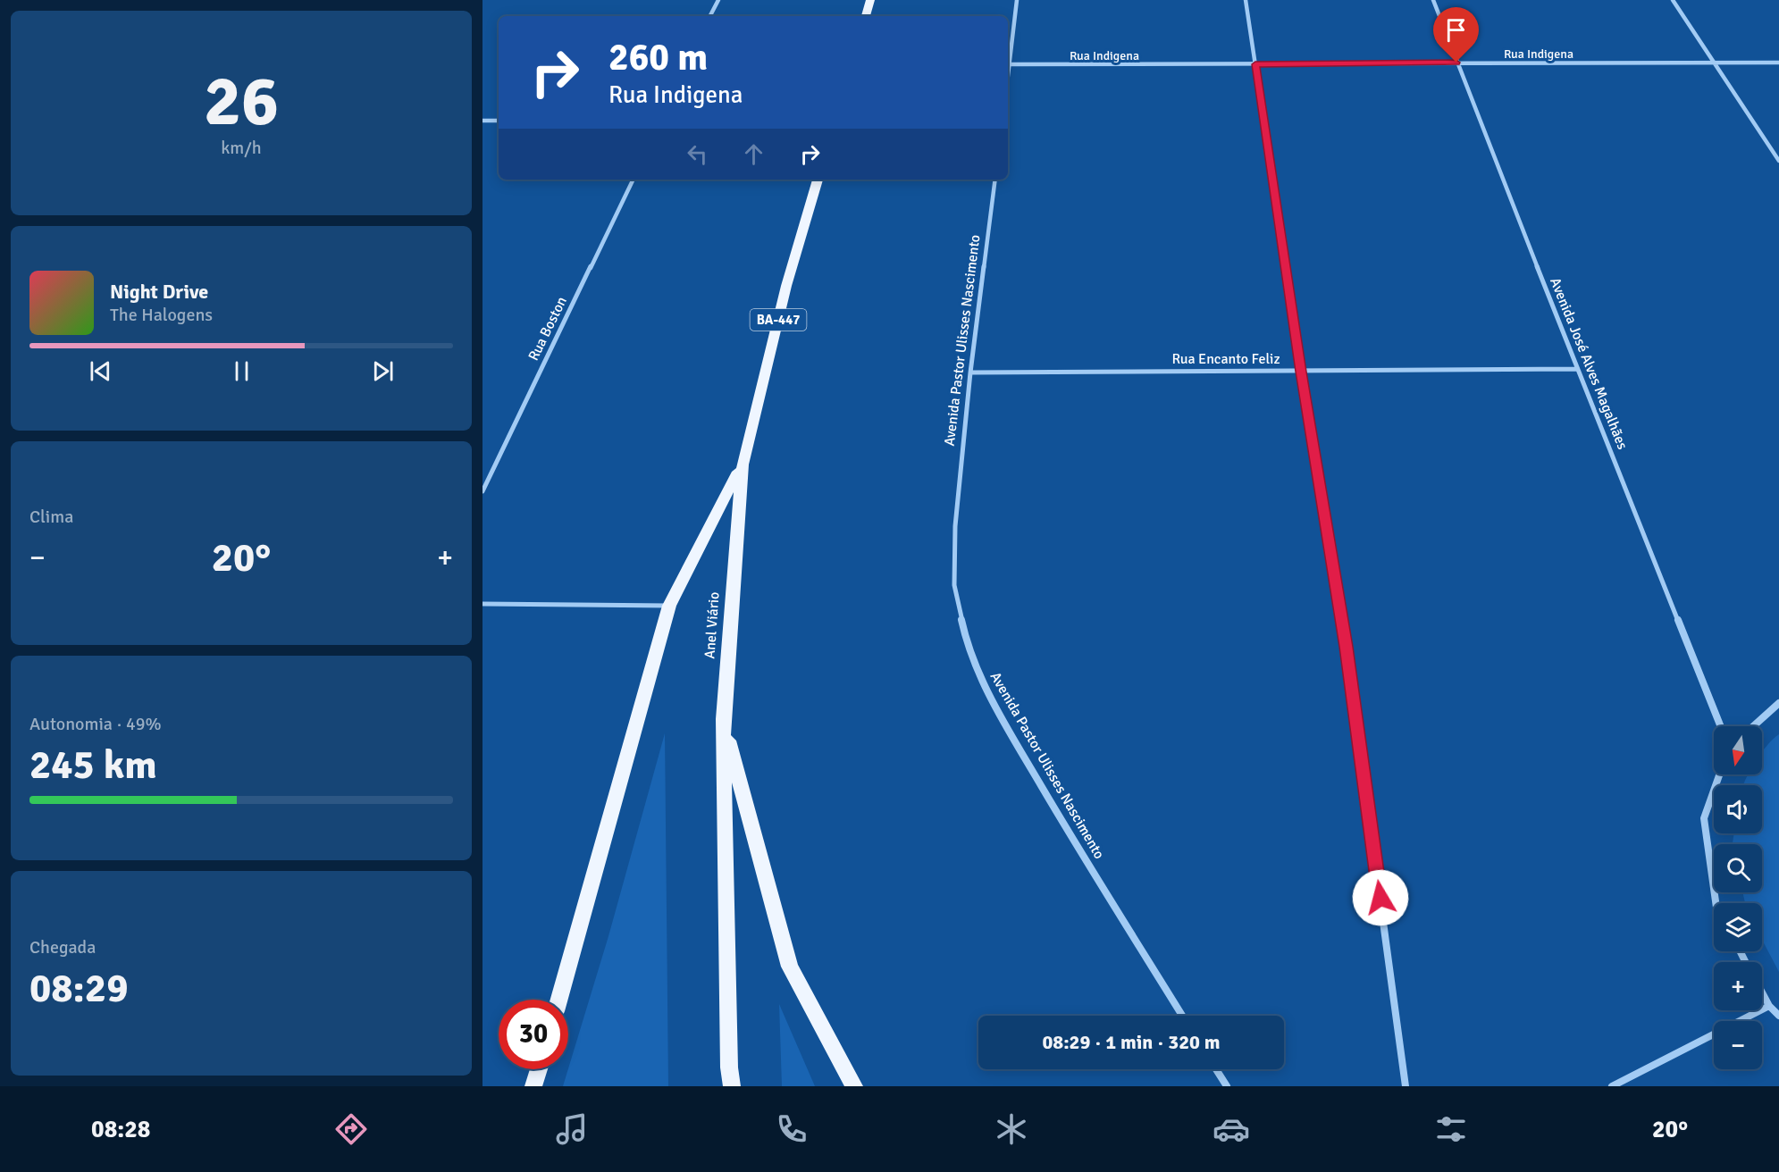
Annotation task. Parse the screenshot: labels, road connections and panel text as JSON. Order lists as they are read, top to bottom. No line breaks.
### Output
{"streets":{"main road":["BA-447","Anel Viário"],"street":["Rua Indigena","Rua Boston","Avenida Pastor Ulisses Nascimento","Rua Encanto Feliz","Avenida José Alves Magalhães"]},"crossings":[["Rua Indigena","Avenida José Alves Magalhães"],["Avenida Pastor Ulisses Nascimento","Rua Encanto Feliz"],["Rua Encanto Feliz","Avenida José Alves Magalhães"]],"north":"bottom","page":{"tile":[["26","km/h"],"Clima",["Autonomia · 49%","245 km"],["Chegada","08:29"]],"turn":["260 m","Rua Indigena"],"song":["Night Drive","The Halogens"],"heat":["−","20°","+"],"map_buttons":["+","−"],"limit":"30","trip":"08:29 · 1 min · 320 m","tabs":["08:28","20°"]}}
